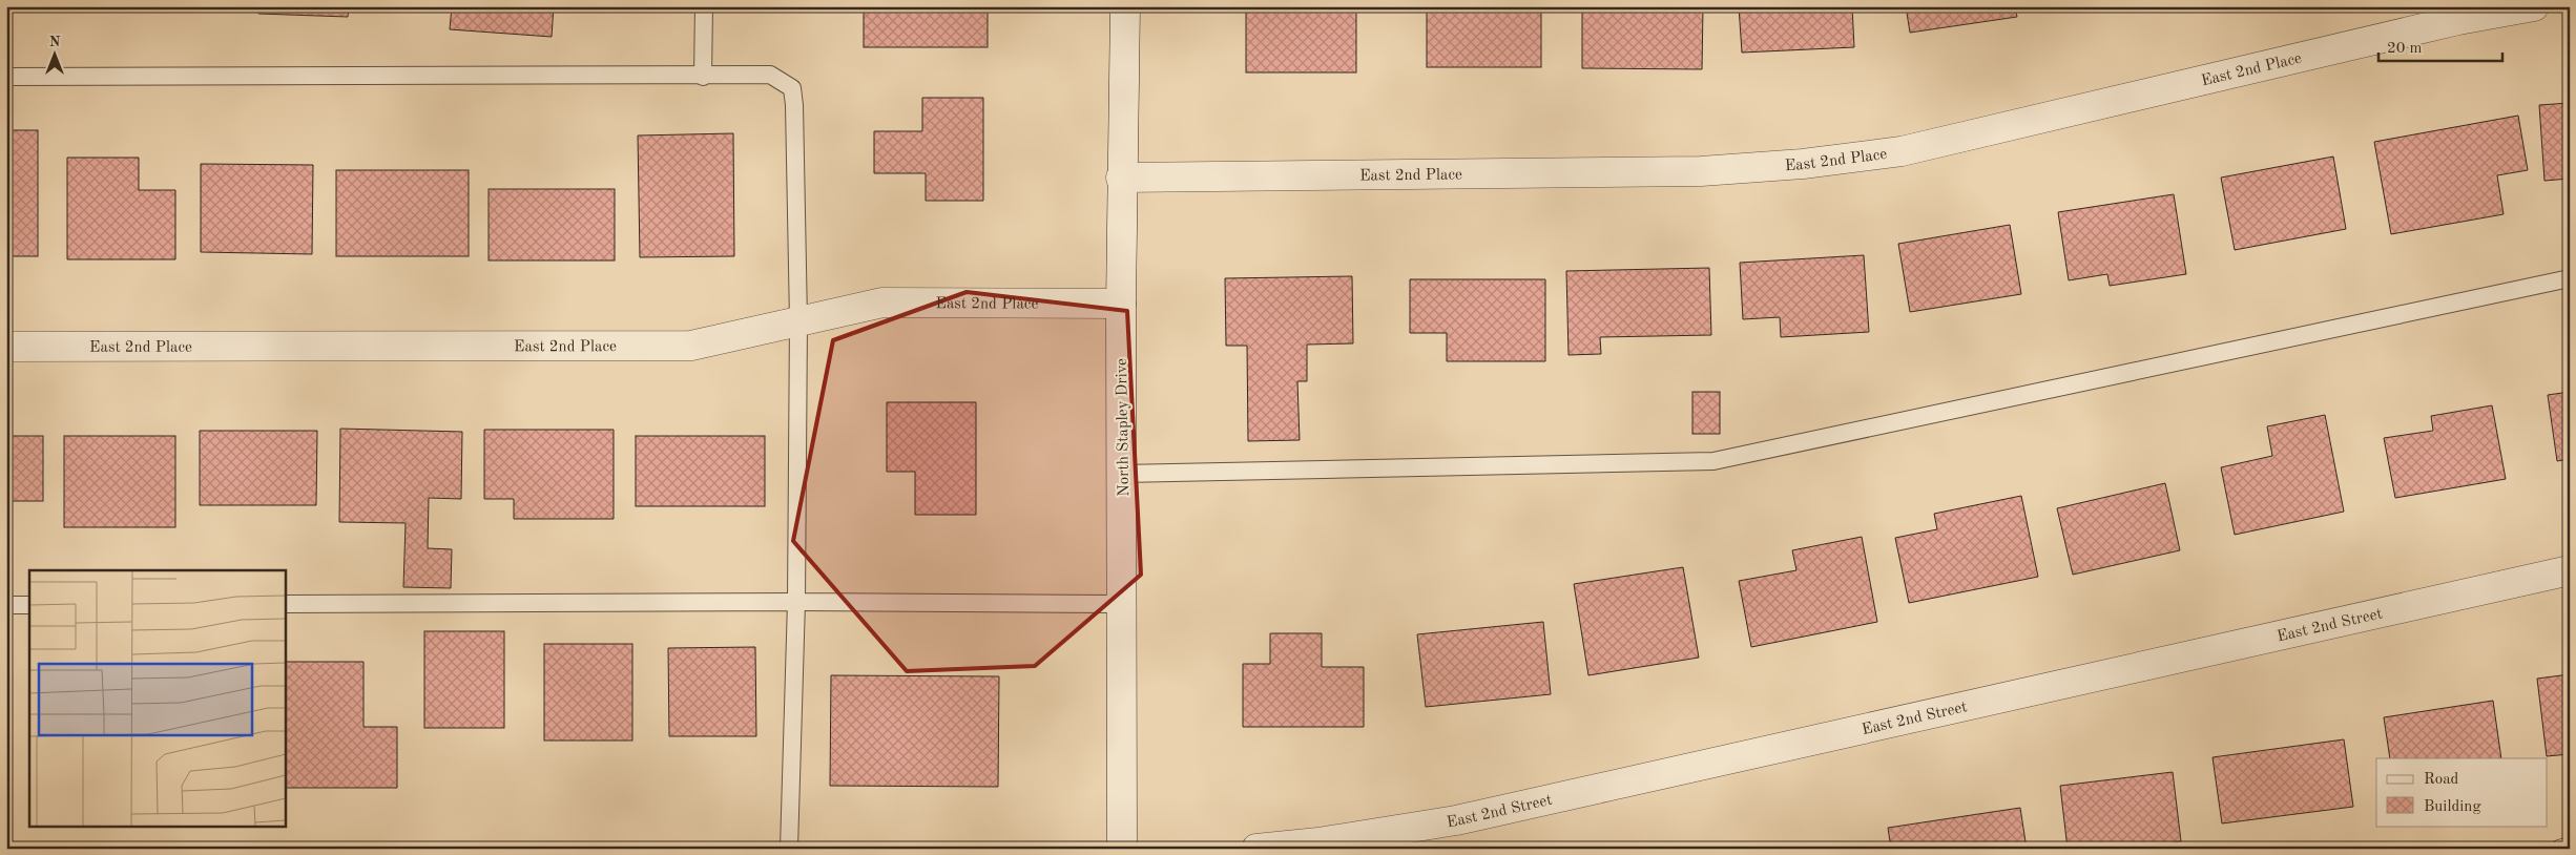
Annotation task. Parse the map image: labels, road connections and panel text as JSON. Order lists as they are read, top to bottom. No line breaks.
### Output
{"streets":{"street":["East 2nd Place","North Stapley Drive","East 2nd Street"]},"crossings":[["East 2nd Place","North Stapley Drive"]],"legend":["Road","Building"],"scale_bar":"20 m","north":"top"}
